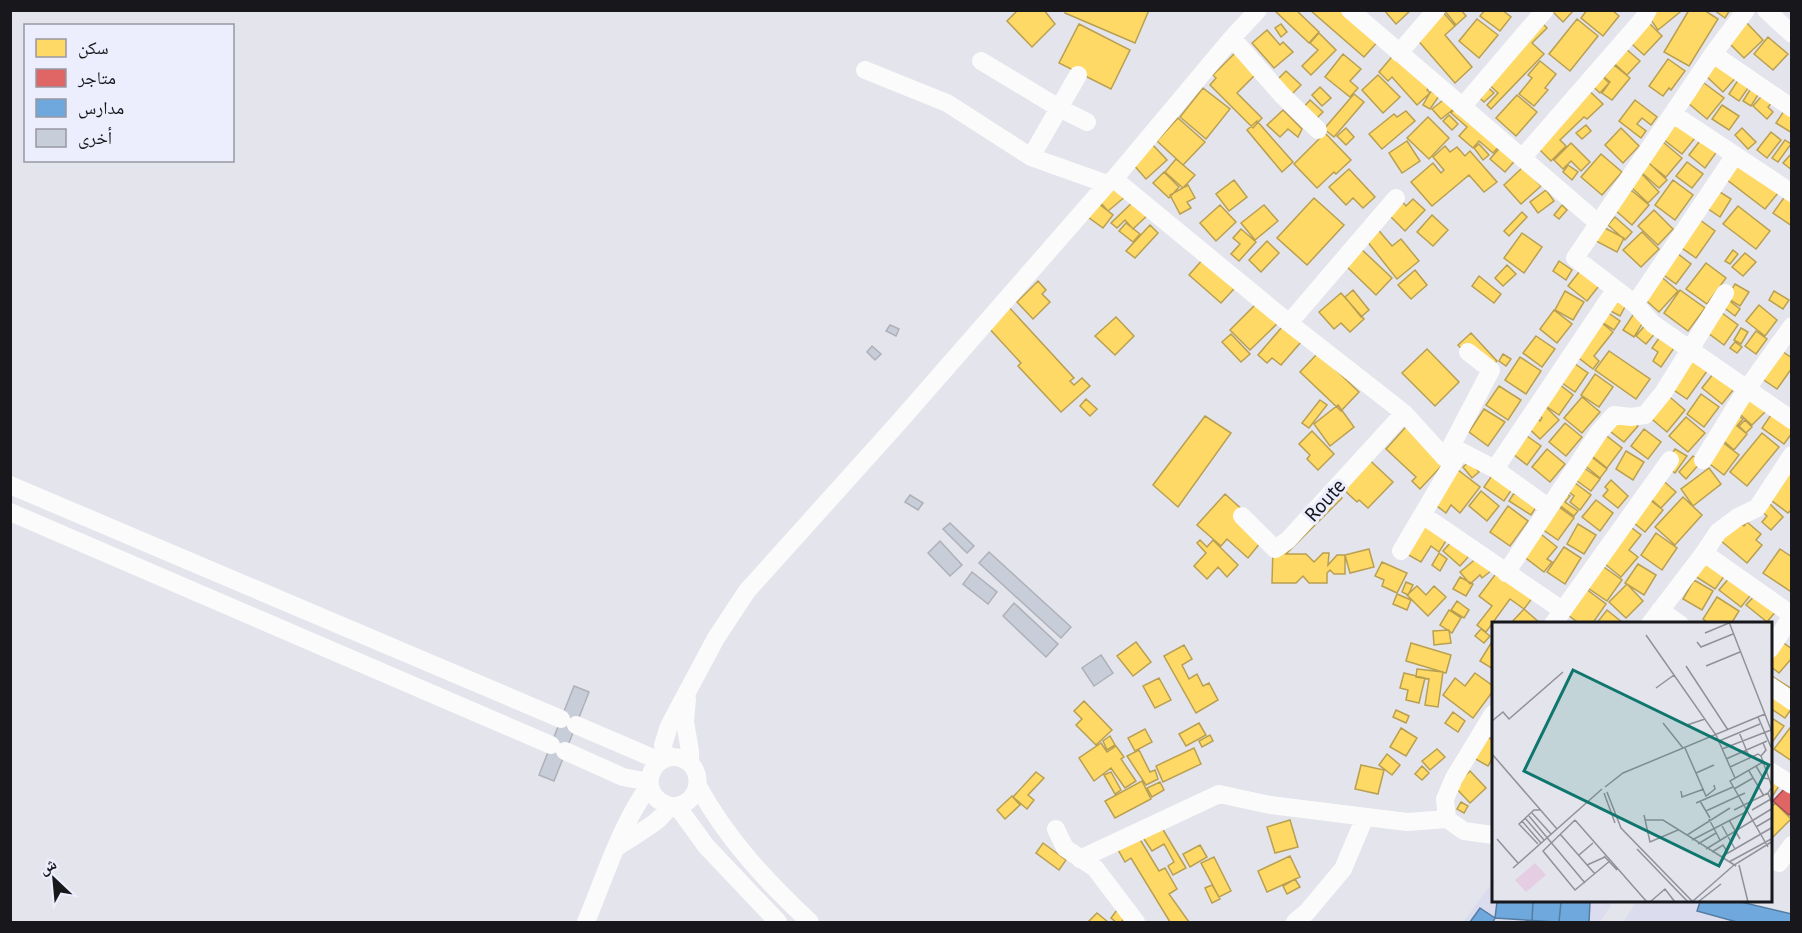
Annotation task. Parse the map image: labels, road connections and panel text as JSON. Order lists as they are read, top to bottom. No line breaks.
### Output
{"streets":{"street":["Route"]},"legend":["سكن","متاجر","مدارس","أخرى"],"north":"top left"}
